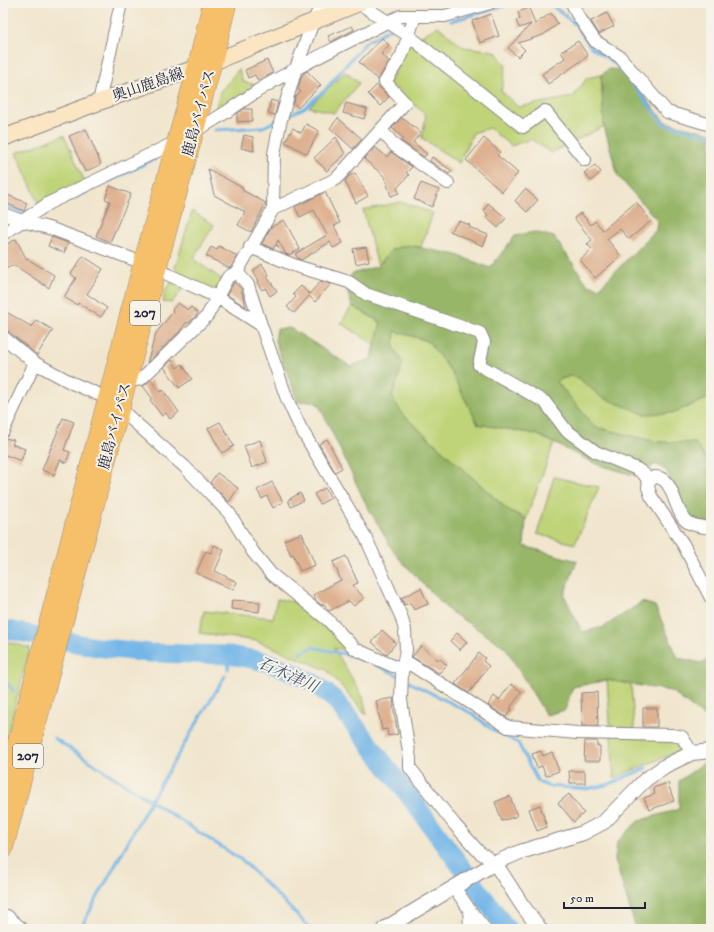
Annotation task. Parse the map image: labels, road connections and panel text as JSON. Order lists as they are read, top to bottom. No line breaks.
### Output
{"streets":{"highway":["鹿島バイパス","207"],"main road":["奥山鹿島線"]},"crossings":[["奥山鹿島線","鹿島バイパス"]],"water":["石木津川"],"scale_bar":"50 m"}
